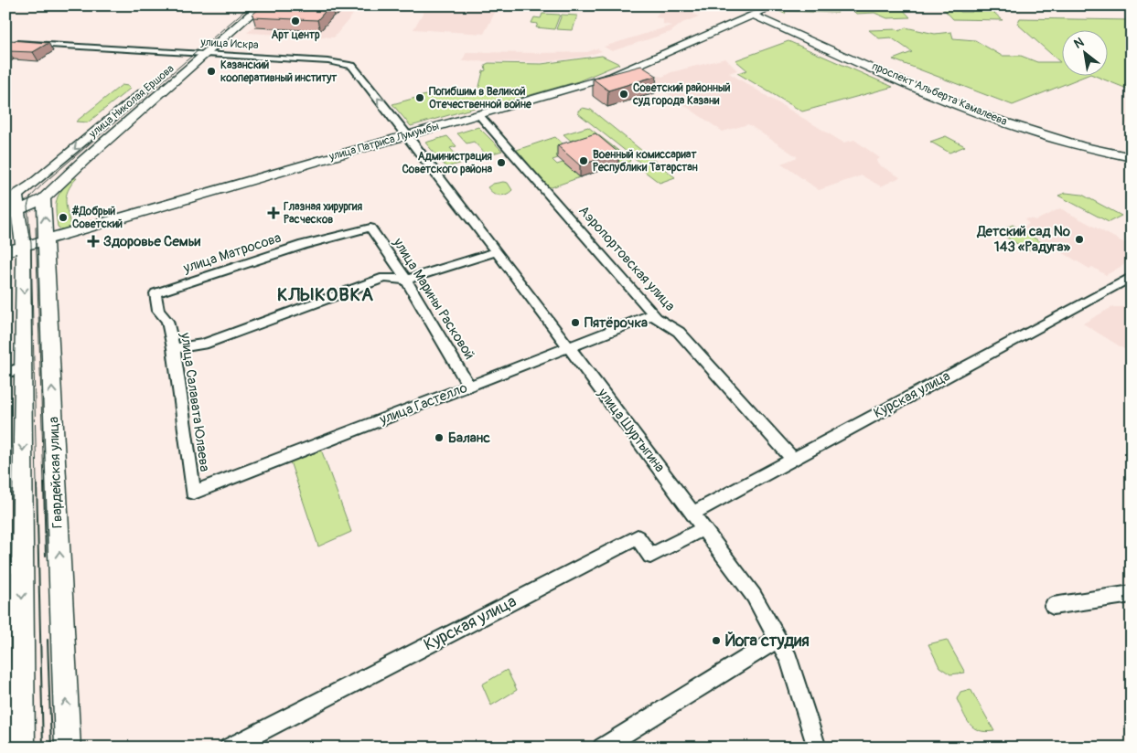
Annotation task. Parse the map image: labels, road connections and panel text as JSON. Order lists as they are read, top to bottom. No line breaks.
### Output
{"streets":{"main road":["проспект Альберта Камалеева","улица Николая Ершова","улица Патриса Лумумбы","Гвардейская улица"],"street":["улица Искра","улица Матросова","Аэропортовская улица","улица Марины Расковой","Курская улица","улица Салавата Юлаева","улица Гастелло","улица Шуртыгина"]},"crossings":[["улица Искра","улица Николая Ершова"],["улица Искра","улица Патриса Лумумбы"],["улица Искра","улица Шуртыгина"],["проспект Альберта Камалеева","улица Патриса Лумумбы"],["улица Николая Ершова","Гвардейская улица"],["улица Патриса Лумумбы","Аэропортовская улица"],["улица Патриса Лумумбы","улица Шуртыгина"],["улица Патриса Лумумбы","Гвардейская улица"],["улица Матросова","улица Марины Расковой"],["улица Матросова","улица Салавата Юлаева"],["Аэропортовская улица","Курская улица"],["Аэропортовская улица","улица Гастелло"],["улица Марины Расковой","улица Гастелло"],["Курская улица","улица Шуртыгина"],["улица Салавата Юлаева","улица Гастелло"],["улица Гастелло","улица Шуртыгина"]],"one_way":["улица Искра"],"districts":["КЛЫКОВКА"],"places":{"other":["Арт центр","Казанский кооперативный институт","Советский районный суд города Казани","Погибшим в Великой Отечественной войне","Военный комиссариат Республики Татарстан","Администрация Советского района","#Добрый Советский","Детский сад № 143 «Радуга»","Пятёрочка","Баланс","Йога студия"],"health":["Глазная хирургия Расческов","Здоровье Семьи"]},"north":"top left"}
